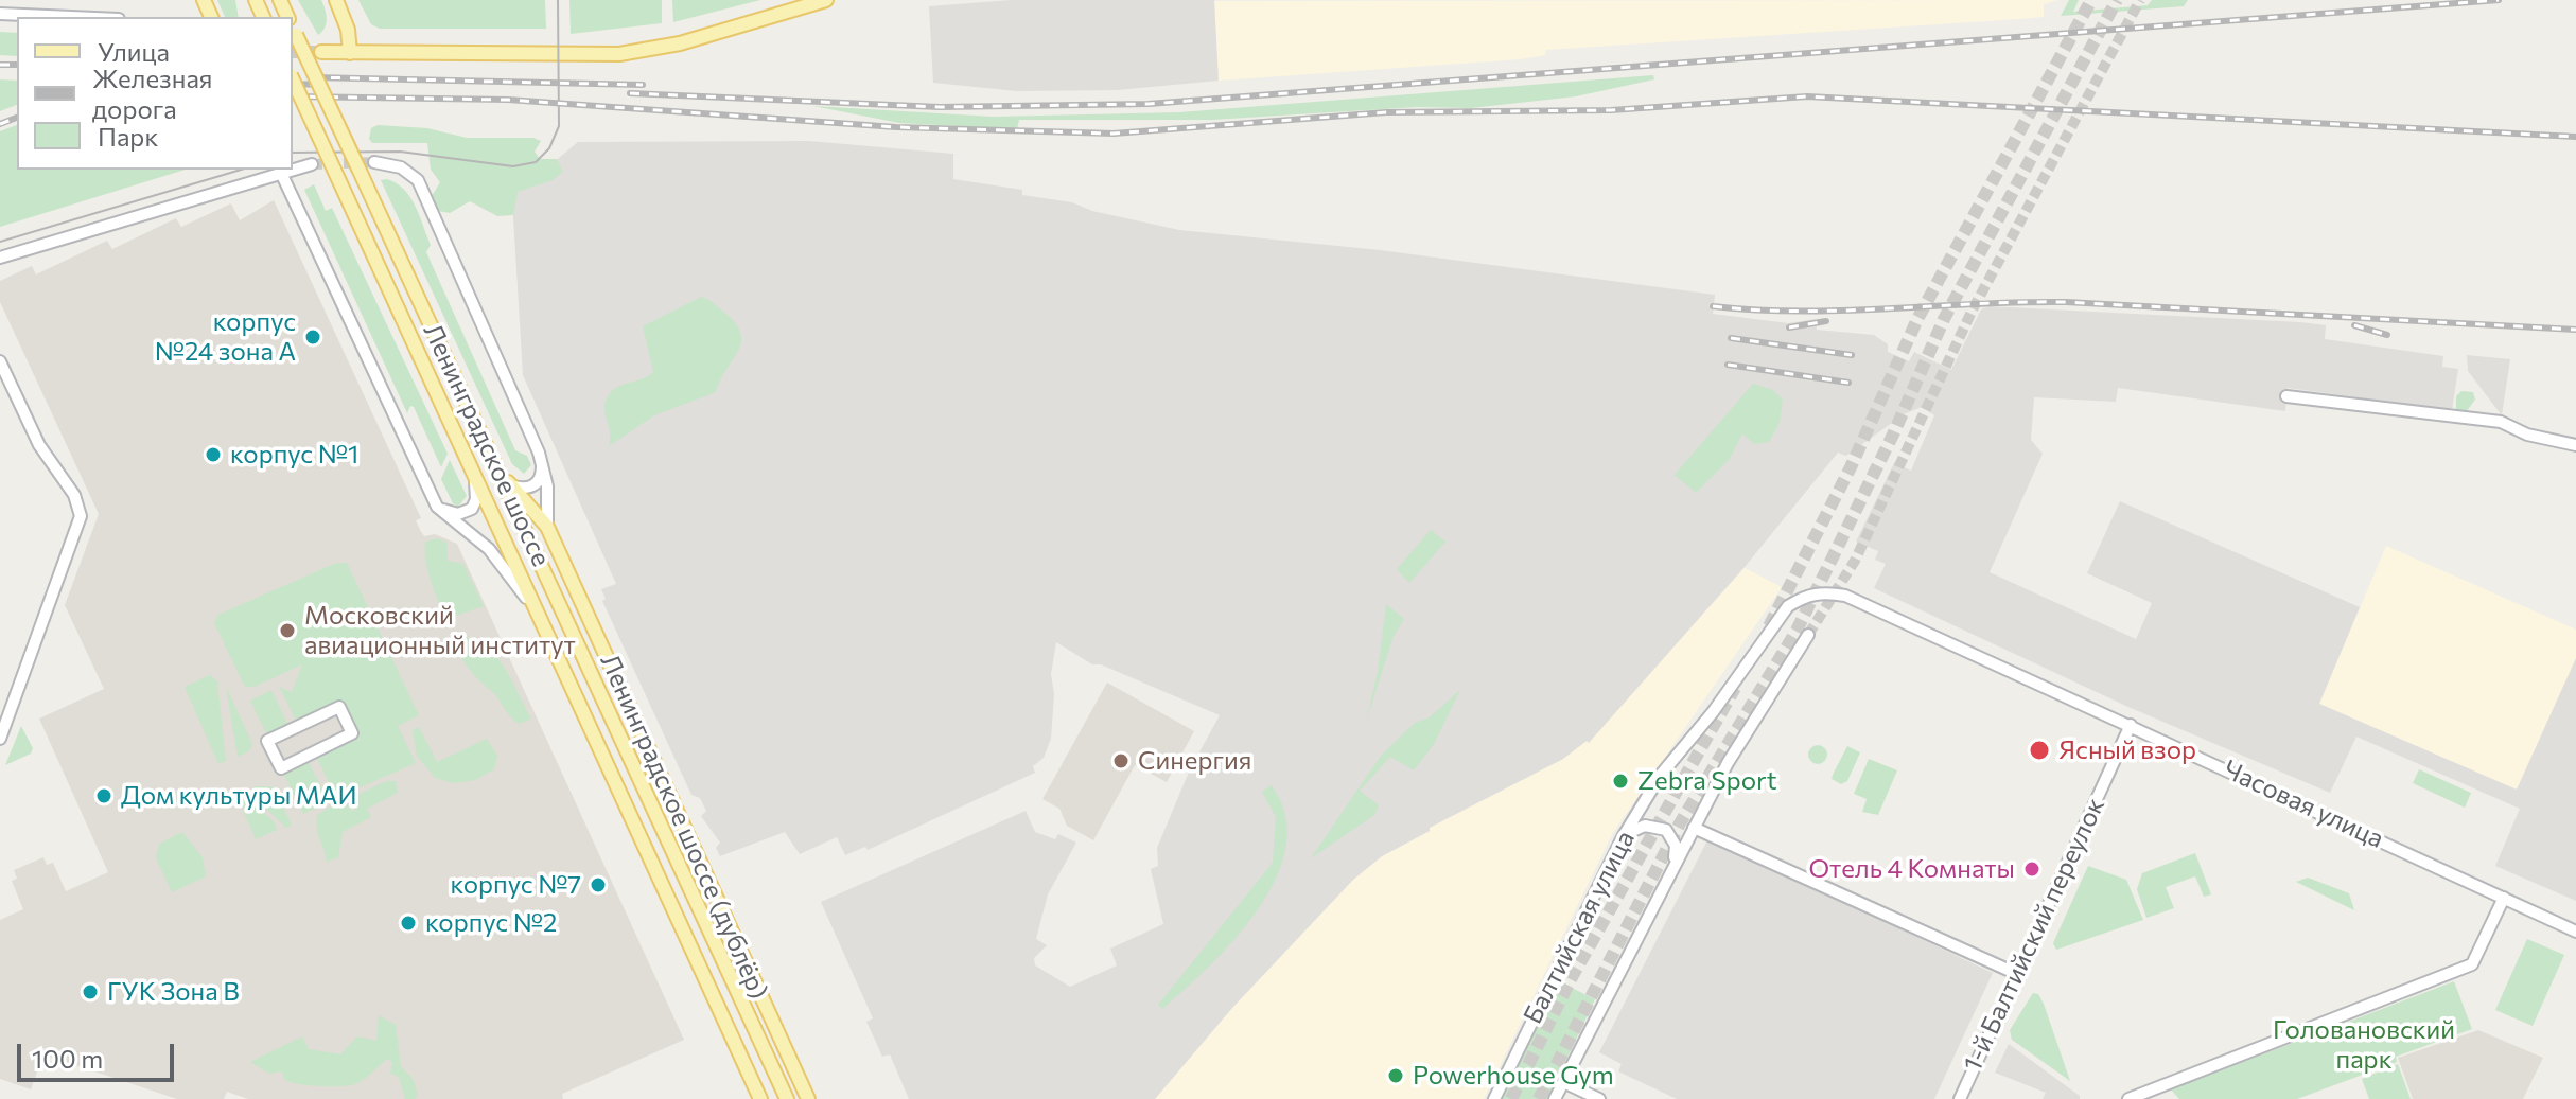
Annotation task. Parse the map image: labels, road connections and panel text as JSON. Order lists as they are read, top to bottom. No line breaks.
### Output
{"streets":{"main road":["Ленинградское шоссе","Ленинградское шоссе (дублёр)"],"street":["Часовая улица","Балтийская улица","1-й Балтийский переулок"]},"crossings":[["Ленинградское шоссе","Ленинградское шоссе (дублёр)"],["Часовая улица","Балтийская улица"],["Часовая улица","1-й Балтийский переулок"]],"parks":["Головановский парк"],"places":["корпус №24 зона А","корпус №1","Московский авиационный институт","Ясный взор","Синергия","Zebra Sport","Дом культуры МАИ","Отель 4 Комнаты","корпус №7","корпус №2","ГУК Зона В","Powerhouse Gym"],"legend":["Улица","Железная дорога","Парк"],"scale_bar":"100 m"}
